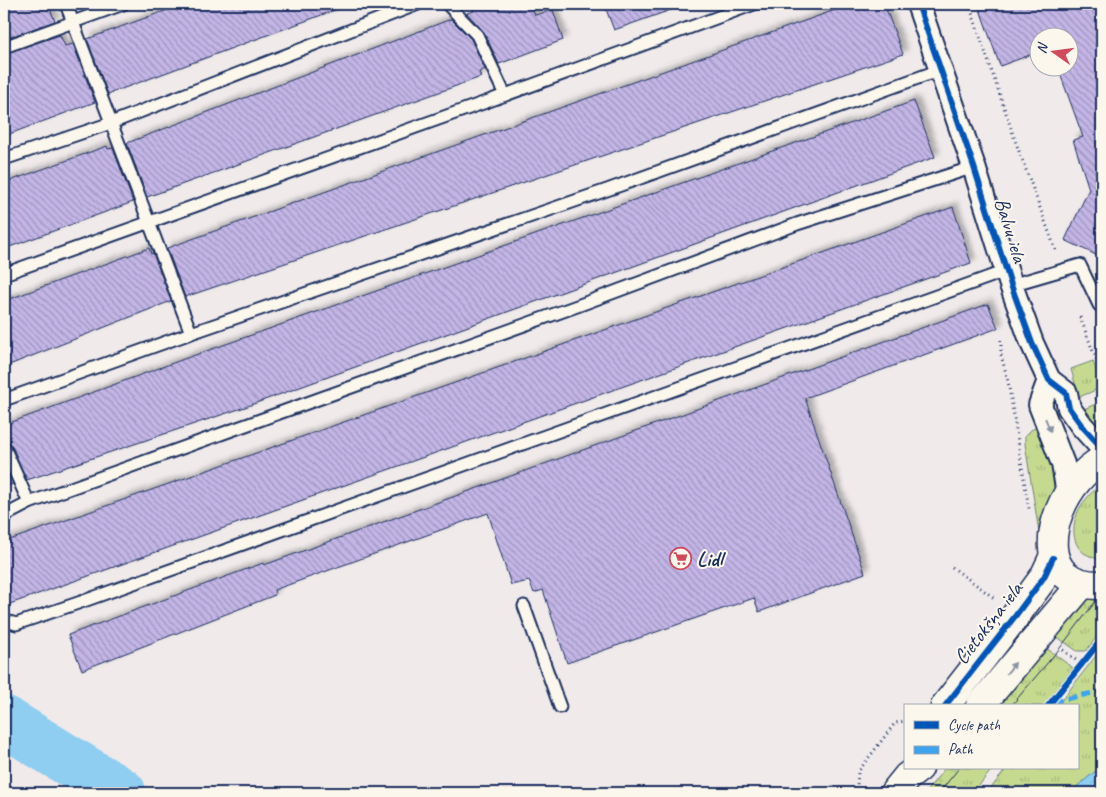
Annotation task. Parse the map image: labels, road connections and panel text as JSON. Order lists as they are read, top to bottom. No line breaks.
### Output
{"streets":{"street":["Balvu iela","Cietokšņa iela"]},"places":{"supermarket":["Lidl"]},"legend":["Cycle path","Path"],"north":"left"}
